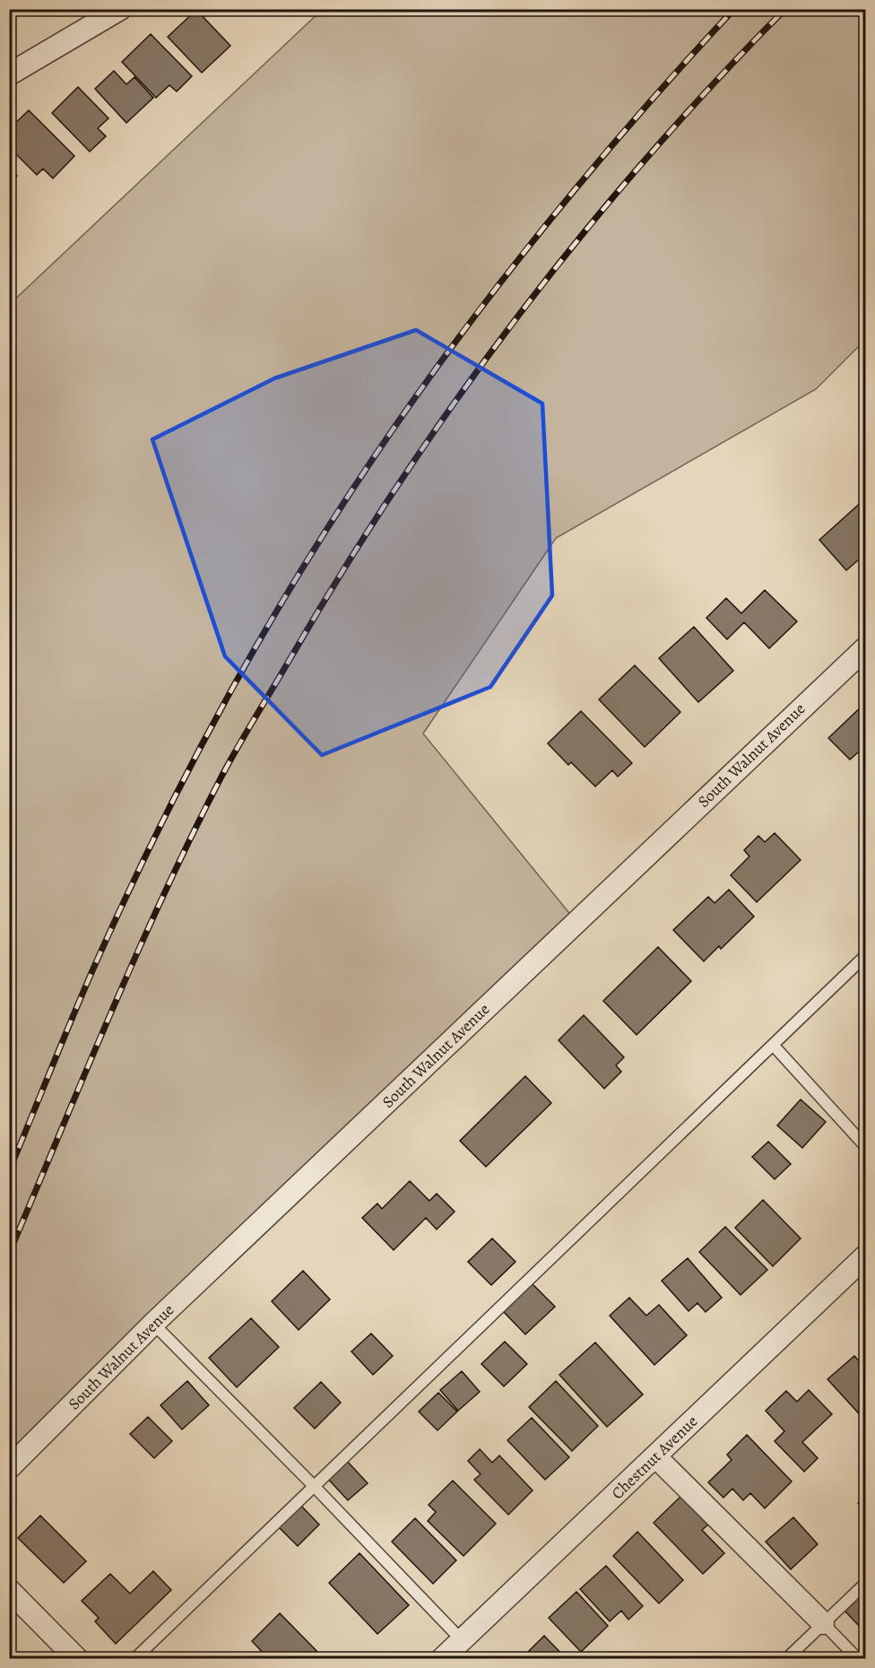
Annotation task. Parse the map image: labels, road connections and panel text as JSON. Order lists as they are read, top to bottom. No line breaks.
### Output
{"streets":{"street":["South Walnut Avenue","Chestnut Avenue"]}}
